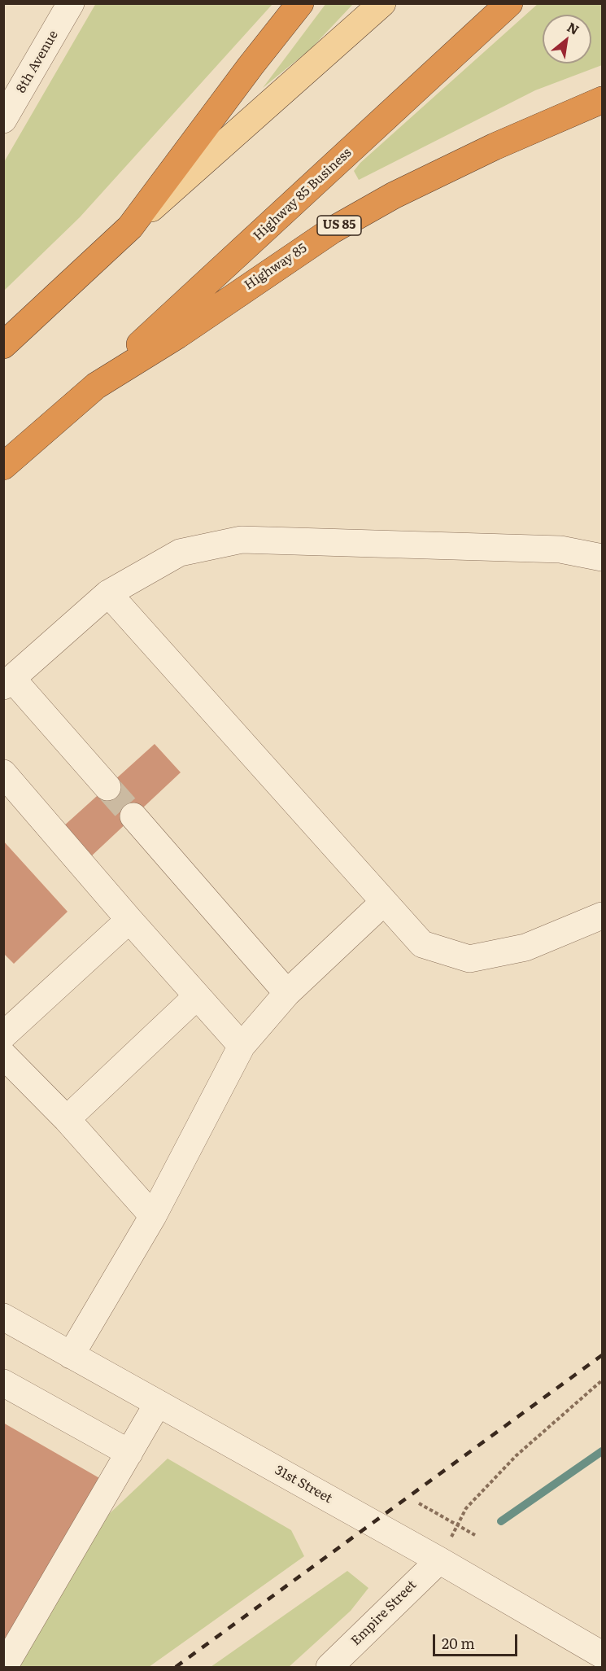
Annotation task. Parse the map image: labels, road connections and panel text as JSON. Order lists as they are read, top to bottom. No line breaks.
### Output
{"streets":{"highway":["Highway 85 Business","US 85","Highway 85"],"street":["8th Avenue","31st Street","Empire Street"]},"crossings":[["Highway 85 Business","Highway 85"],["31st Street","Empire Street"]],"scale_bar":"20 m","north":"top right"}
